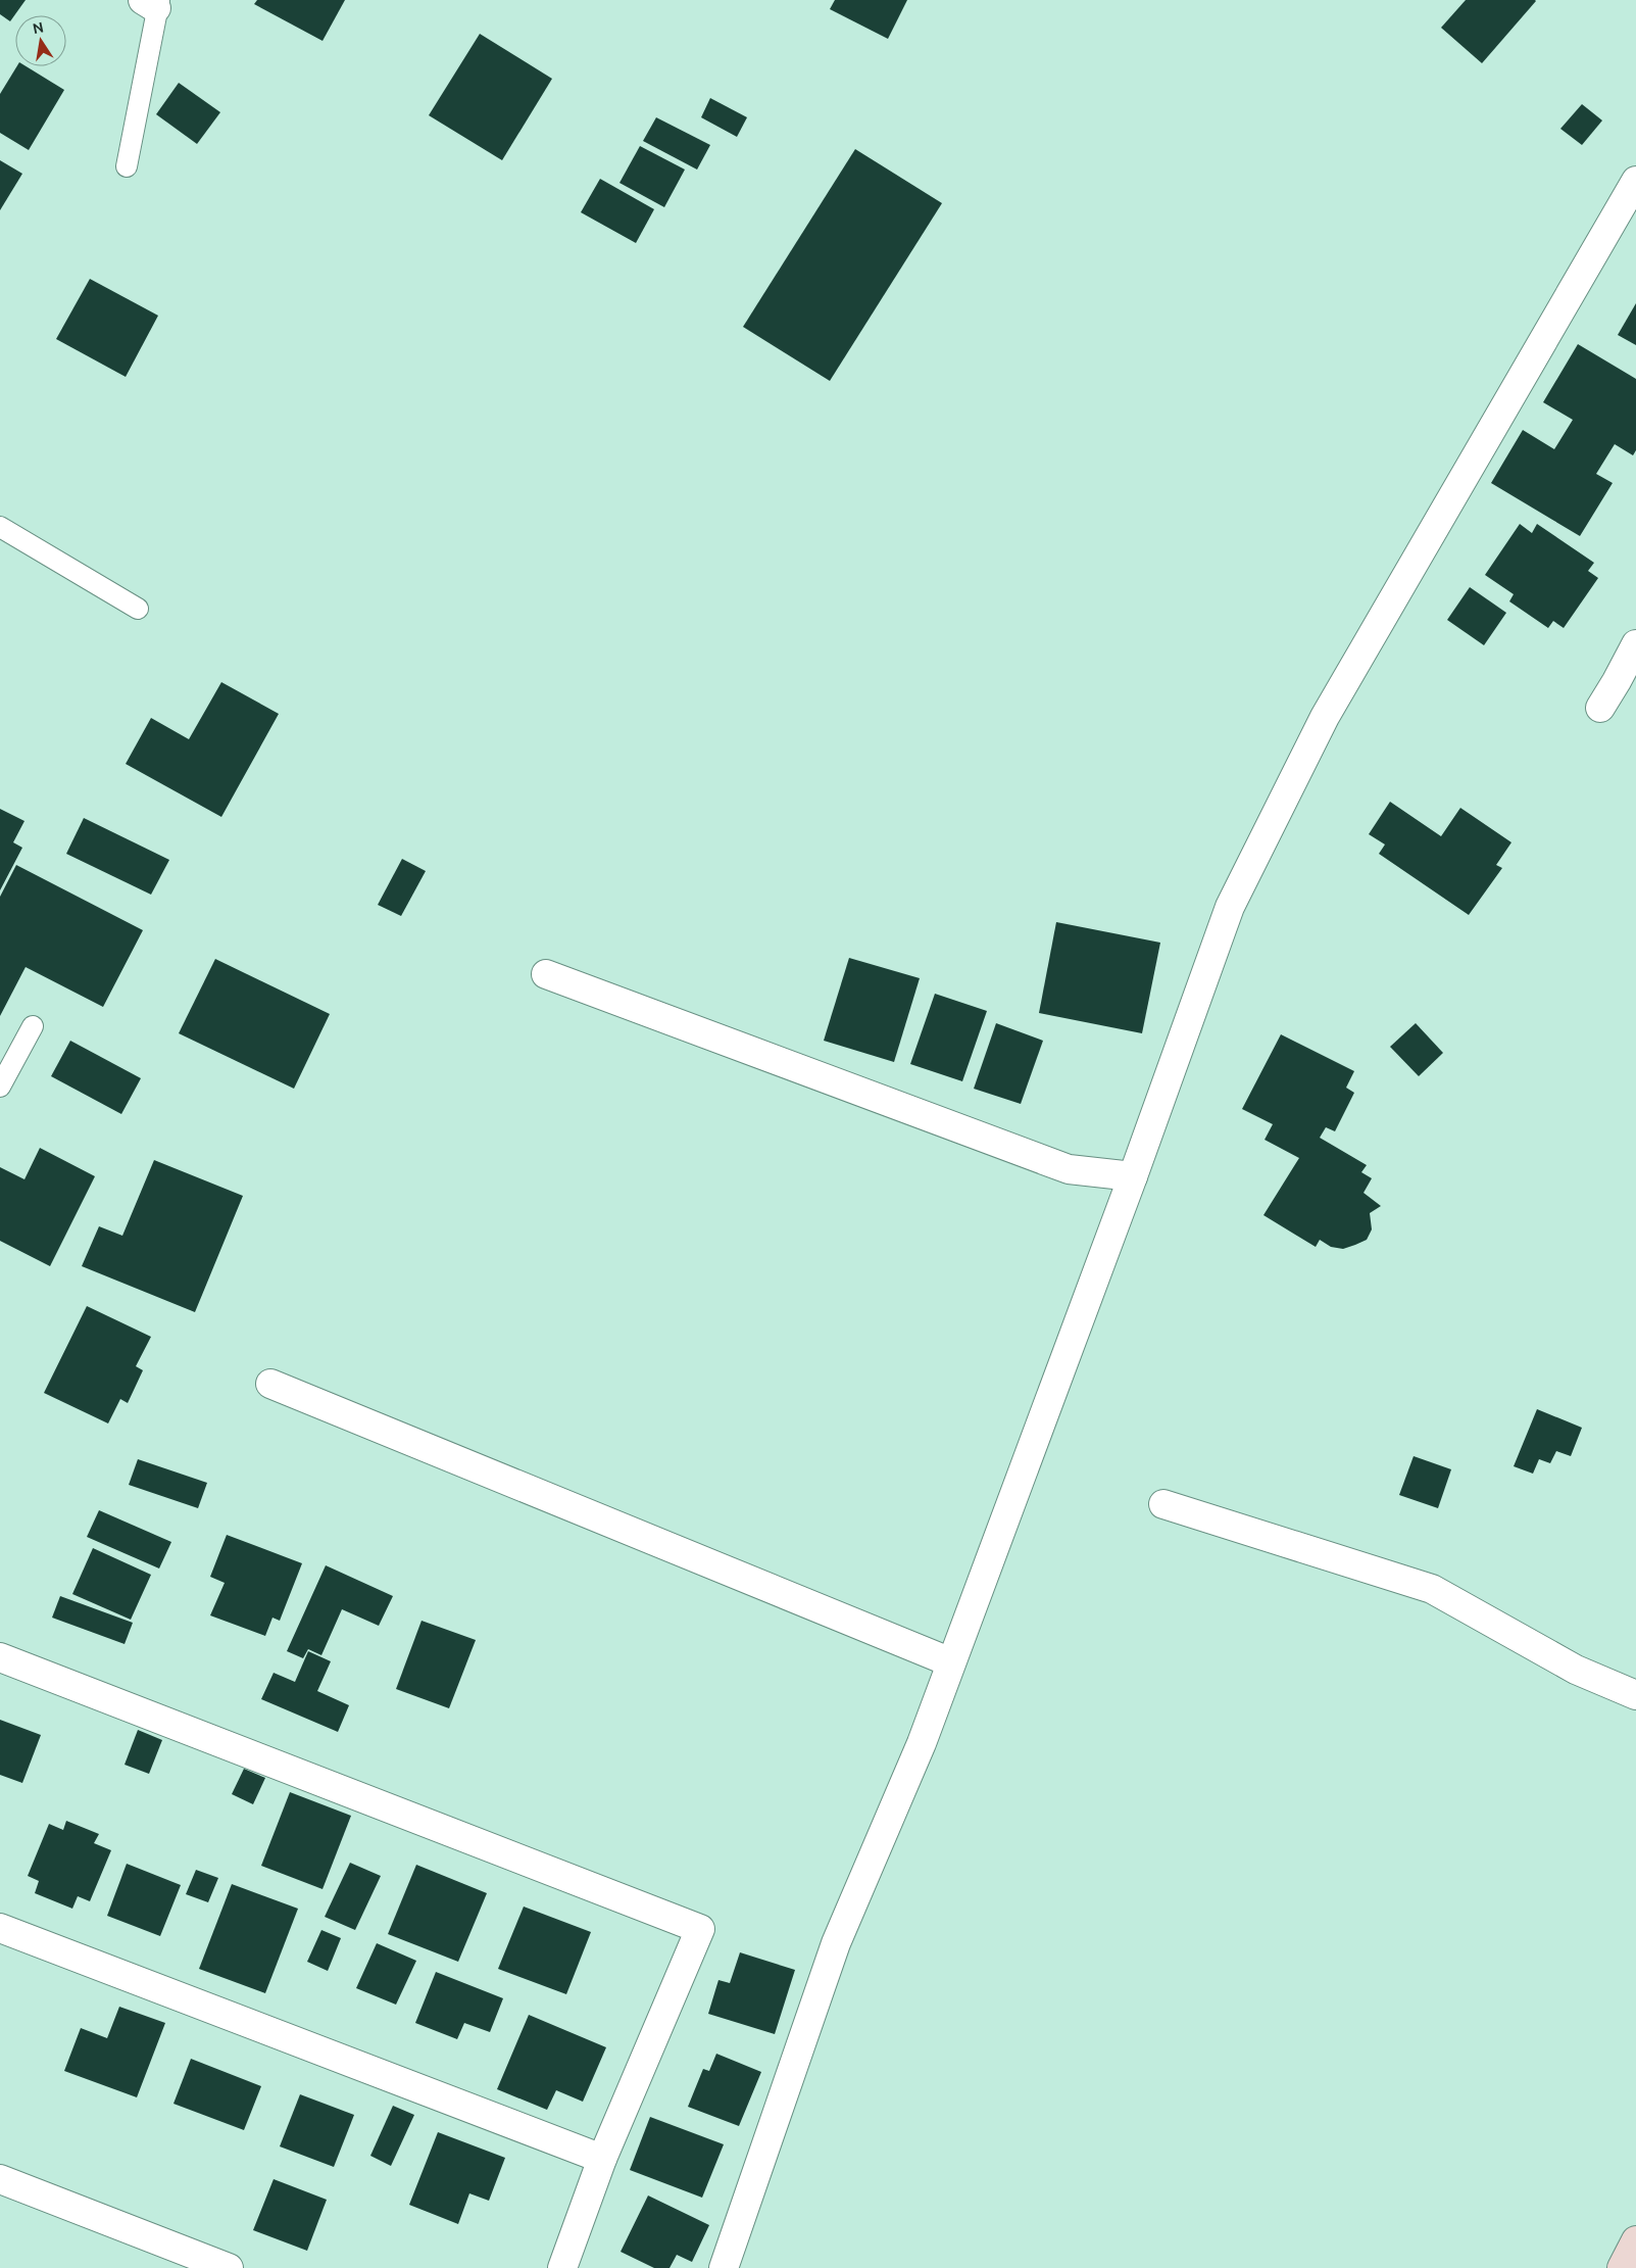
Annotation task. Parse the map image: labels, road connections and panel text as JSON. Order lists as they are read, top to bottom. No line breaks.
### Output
{"north":"top"}
